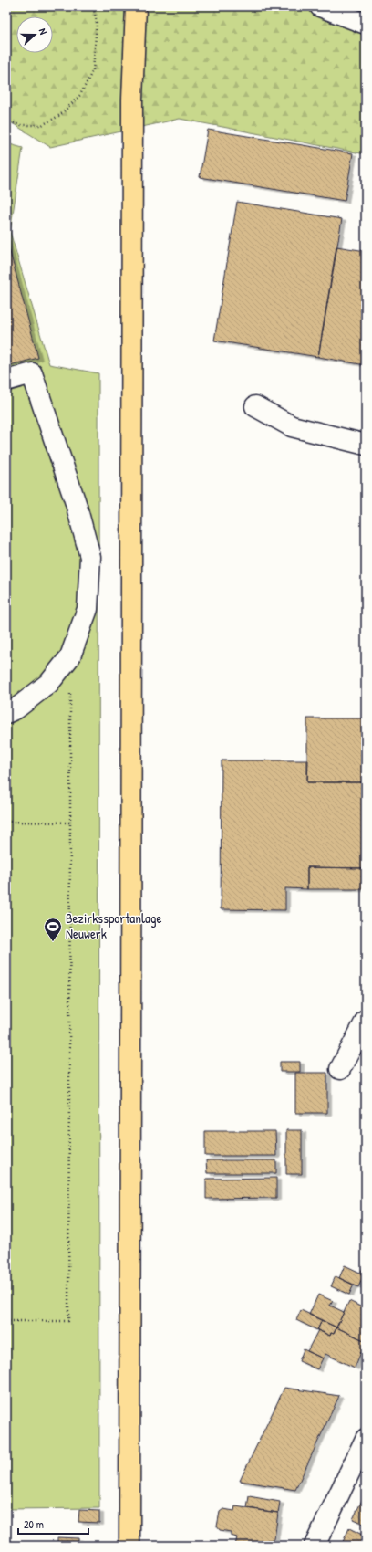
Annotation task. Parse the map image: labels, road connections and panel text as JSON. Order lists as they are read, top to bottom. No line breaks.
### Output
{"places":{"sports":["Bezirkssportanlage Neuwerk"]},"scale_bar":"20 m","north":"right"}
